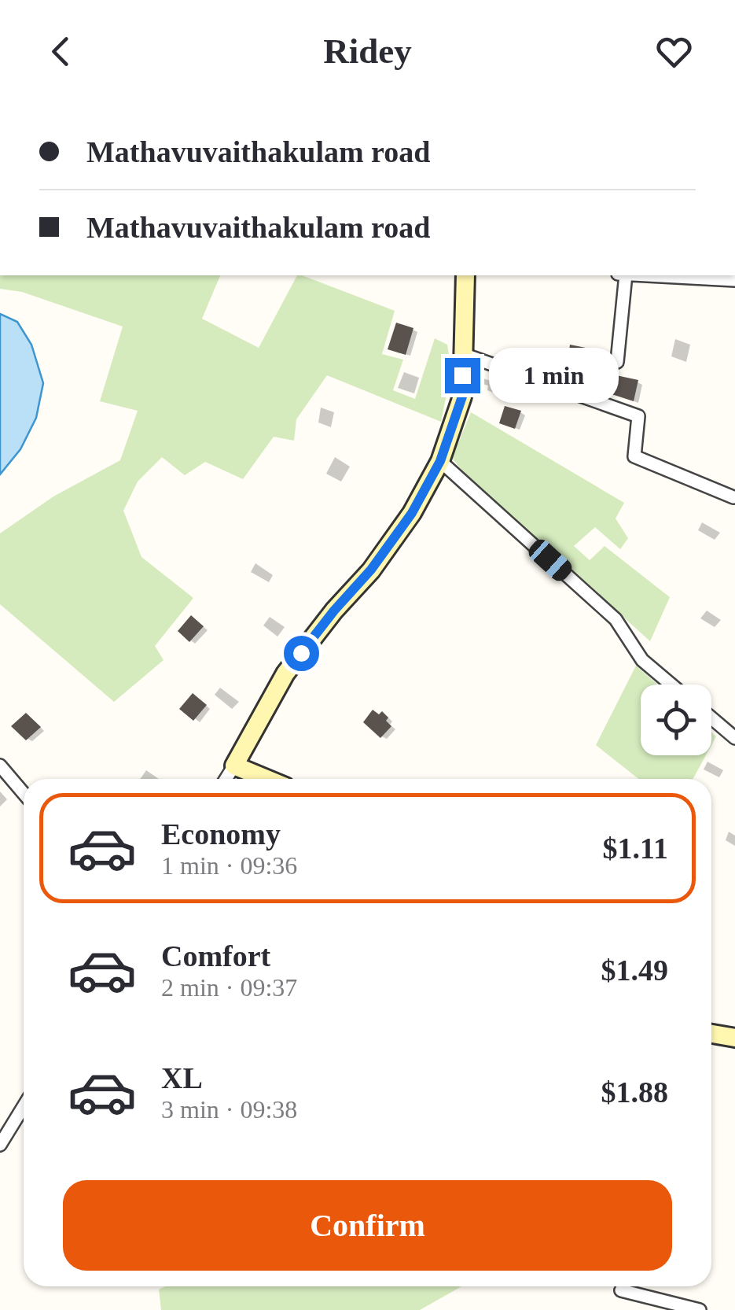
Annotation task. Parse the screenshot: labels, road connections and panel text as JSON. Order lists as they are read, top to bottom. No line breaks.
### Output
{"page":{"header":"Ridey","banner":["Mathavuvaithakulam road","Mathavuvaithakulam road"],"bubble":"1 min","list":[{"name":"Economy","note":"1 min · 09:36","value":"$1.11"},{"name":"Comfort","note":"2 min · 09:37","value":"$1.49"},{"name":"XL","note":"3 min · 09:38","value":"$1.88"}],"buttons":"Confirm"}}
